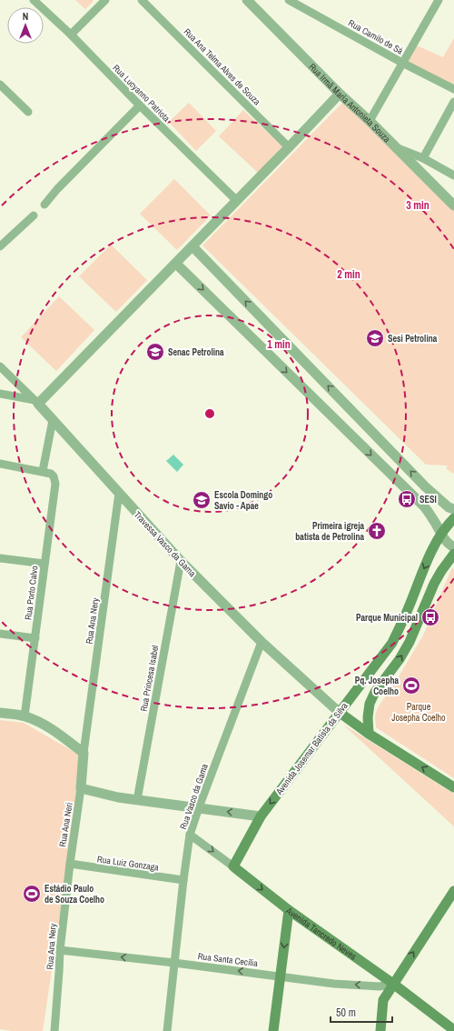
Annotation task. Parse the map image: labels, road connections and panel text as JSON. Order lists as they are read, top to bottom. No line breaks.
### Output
{"streets":{"main road":["Avenida Josemar Batista da Silva","Avenida Tancredo Neves"],"street":["Rua Camilo de Sá","Rua Ana Telma Alves de Souza","Rua Lucyanno Patriota","Rua Irmã Maria Antonieta Souza","Travessa Vasco da Gama","Rua Porto Calvo","Rua Ana Nery","Rua Princesa Isabel","Rua Vasco da Gama","Rua Ana Neri","Rua Luiz Gonzaga","Rua Santa Cecília"]},"crossings":[["Travessa Vasco da Gama","Rua Ana Nery"],["Travessa Vasco da Gama","Rua Princesa Isabel"],["Travessa Vasco da Gama","Avenida Josemar Batista da Silva"],["Travessa Vasco da Gama","Rua Vasco da Gama"],["Rua Ana Nery","Rua Ana Neri"],["Rua Ana Nery","Rua Luiz Gonzaga"],["Rua Ana Nery","Rua Santa Cecília"],["Avenida Josemar Batista da Silva","Avenida Tancredo Neves"],["Rua Vasco da Gama","Rua Luiz Gonzaga"],["Rua Vasco da Gama","Avenida Tancredo Neves"],["Rua Vasco da Gama","Rua Santa Cecília"],["Rua Ana Neri","Rua Luiz Gonzaga"],["Avenida Tancredo Neves","Rua Santa Cecília"]],"one_way":["Avenida Tancredo Neves","Rua Santa Cecília"],"parks":["Parque Josepha Coelho"],"places":{"school or university":["Sesi Petrolina","Senac Petrolina","Escola Domingo Savio - Apae"],"bus stop":["SESI","Parque Municipal"],"church":["Primeira igreja batista de Petrolina"],"sports":["Pq. Josepha Coelho","Estádio Paulo de Souza Coelho"]},"scale_bar":"50 m","north":"top","rings":["3 min","2 min","1 min"]}
